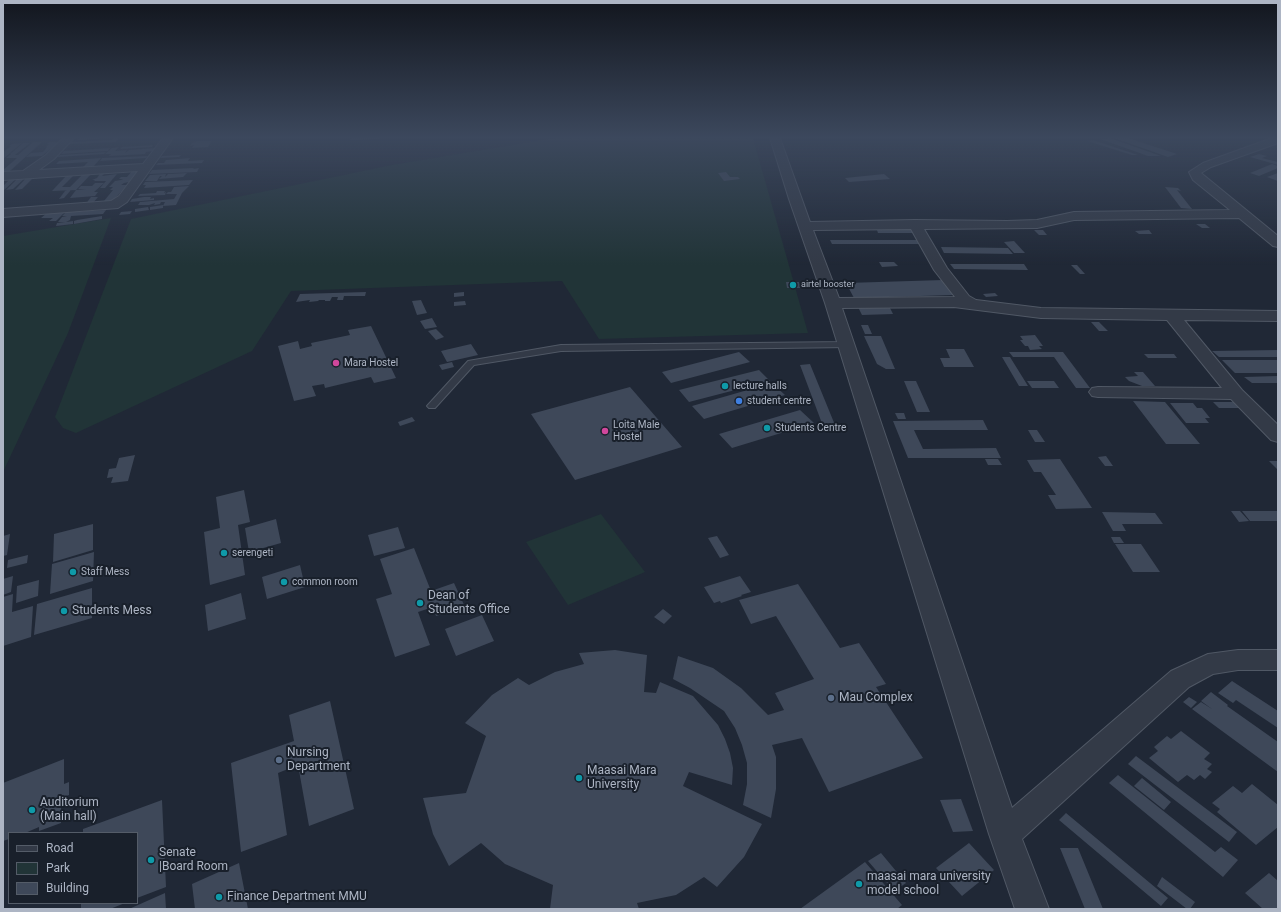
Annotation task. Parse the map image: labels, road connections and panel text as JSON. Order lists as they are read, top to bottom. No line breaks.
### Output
{"places":["airtel booster","Mara Hostel","lecture halls","student centre","Students Centre","Loita Male Hostel","serengeti","Staff Mess","common room","Dean of Students Office","Students Mess","Mau Complex","Nursing Department","Maasai Mara University","Auditorium (Main hall)","Senate |Board Room","maasai mara university model school","Finance Department MMU"],"legend":["Road","Park","Building"]}
